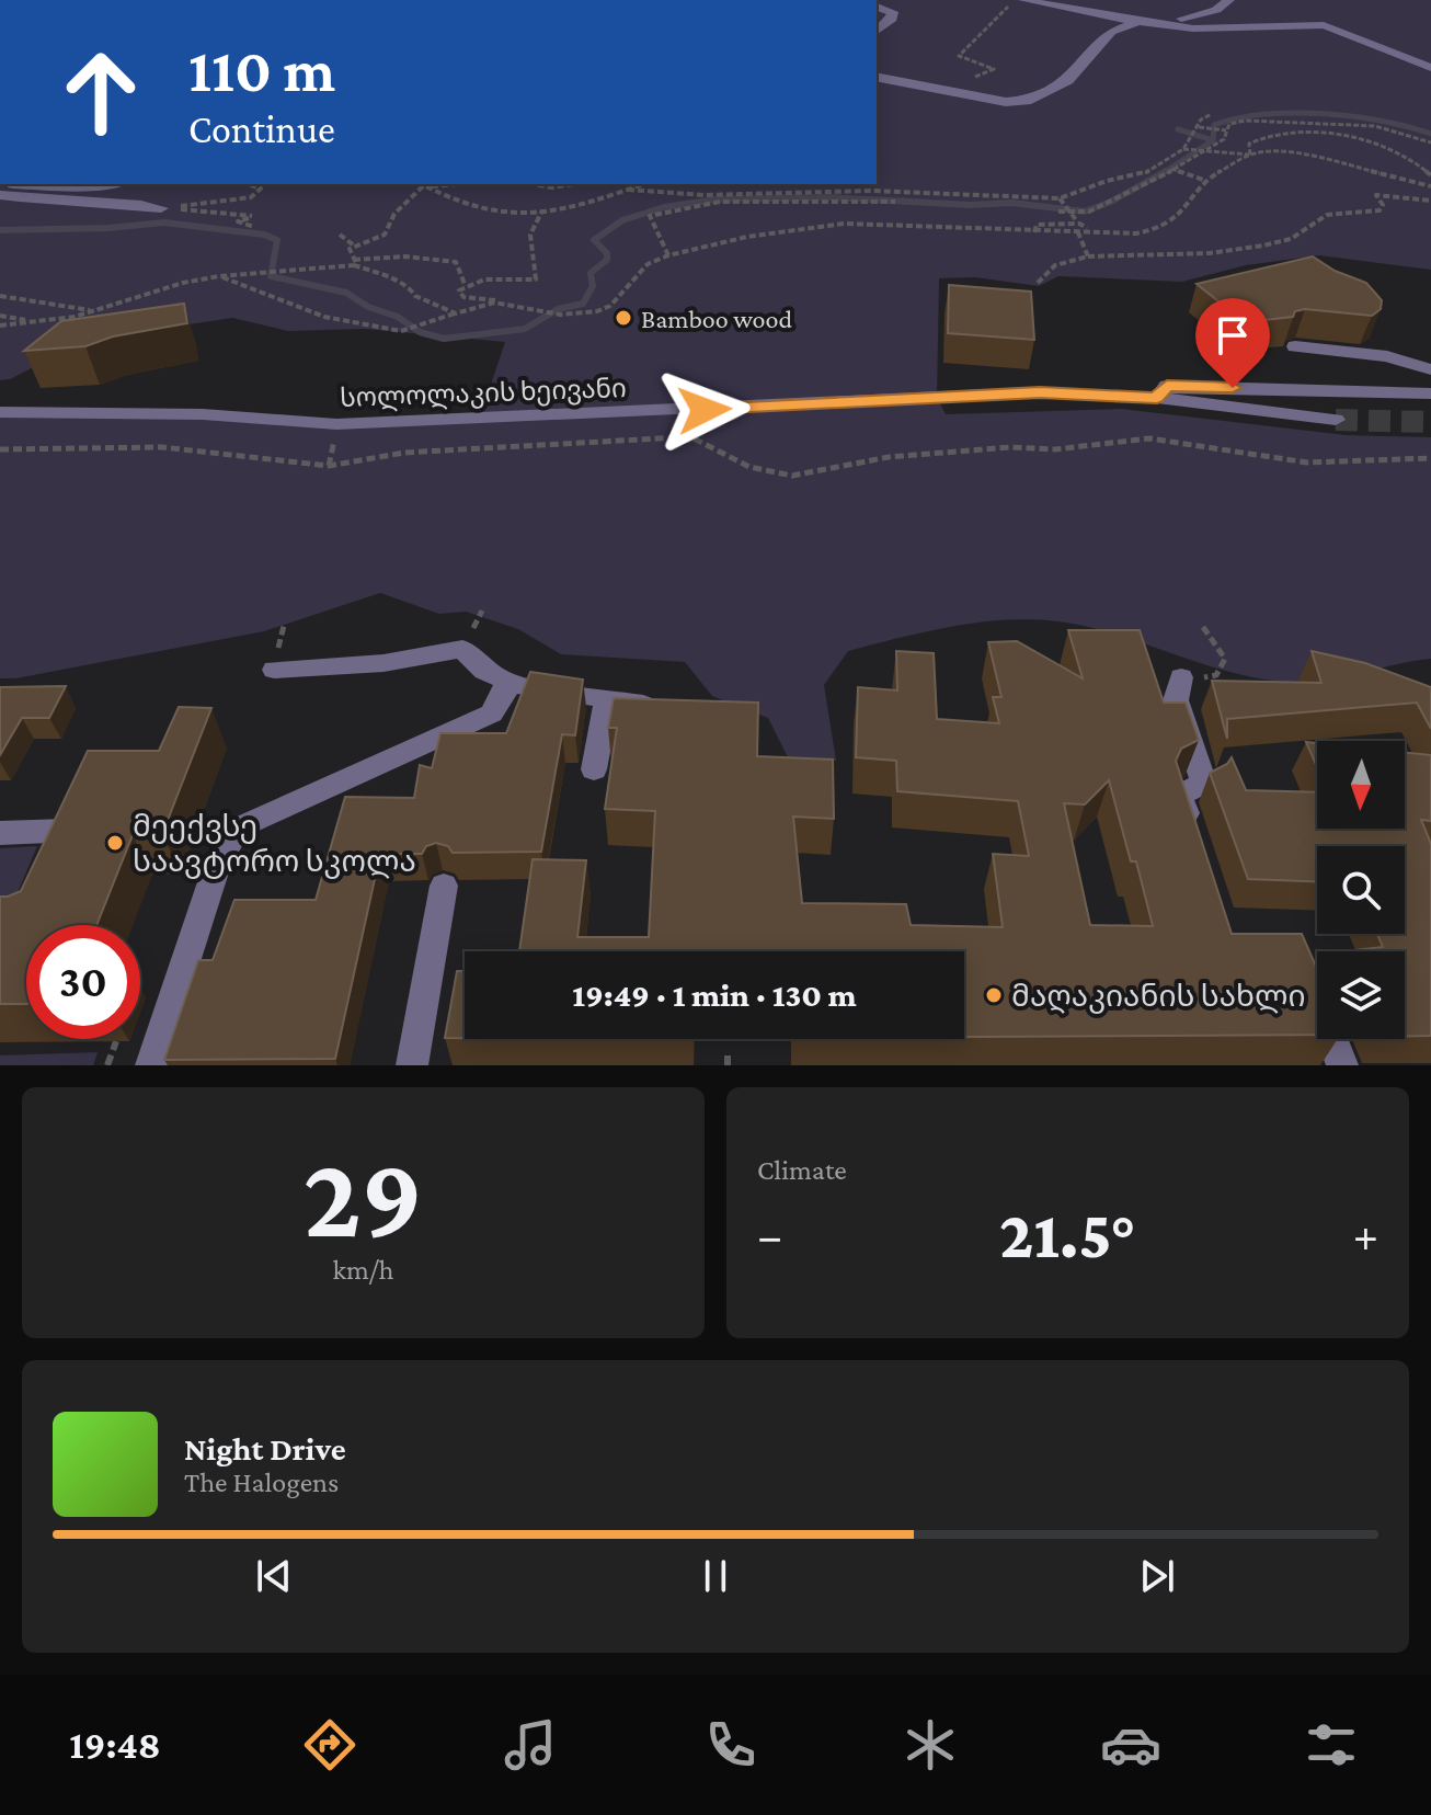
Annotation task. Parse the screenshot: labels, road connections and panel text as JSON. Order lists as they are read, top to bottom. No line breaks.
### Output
{"streets":{"street":["სოლოლაკის ხეივანი"]},"places":["Bamboo wood","მეექვსე საავტორო სკოლა","მაღაკიანის სახლი"],"north":"bottom","page":{"turn":["110 m","Continue"],"limit":"30","trip":"19:49 · 1 min · 130 m","tile":[["29","km/h"],"Climate"],"heat":["−","21.5°","+"],"song":["Night Drive","The Halogens"],"tabs":"19:48"}}
